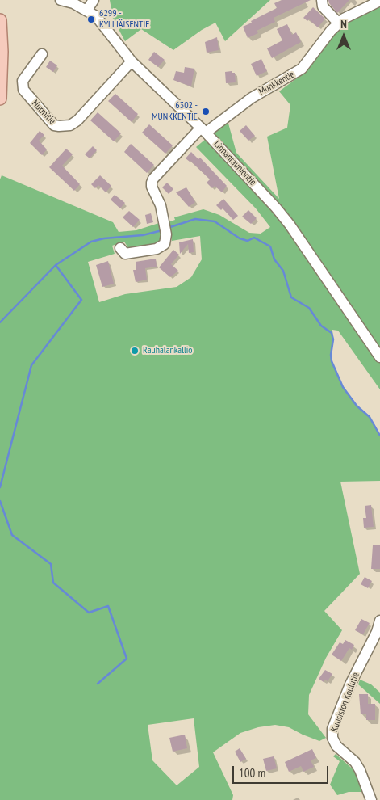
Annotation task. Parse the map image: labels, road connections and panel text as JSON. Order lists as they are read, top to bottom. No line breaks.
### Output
{"streets":{"street":["Munkkentie","Nurmitie","Linnanrauniontie","Kuusiston Koulutie"]},"crossings":[["Munkkentie","Linnanrauniontie"],["Nurmitie","Linnanrauniontie"]],"places":["6299 - KYLLIÄISENTIE","6302 - MUNKKENTIE","Rauhalankallio"],"scale_bar":"100 m","north":"top"}
